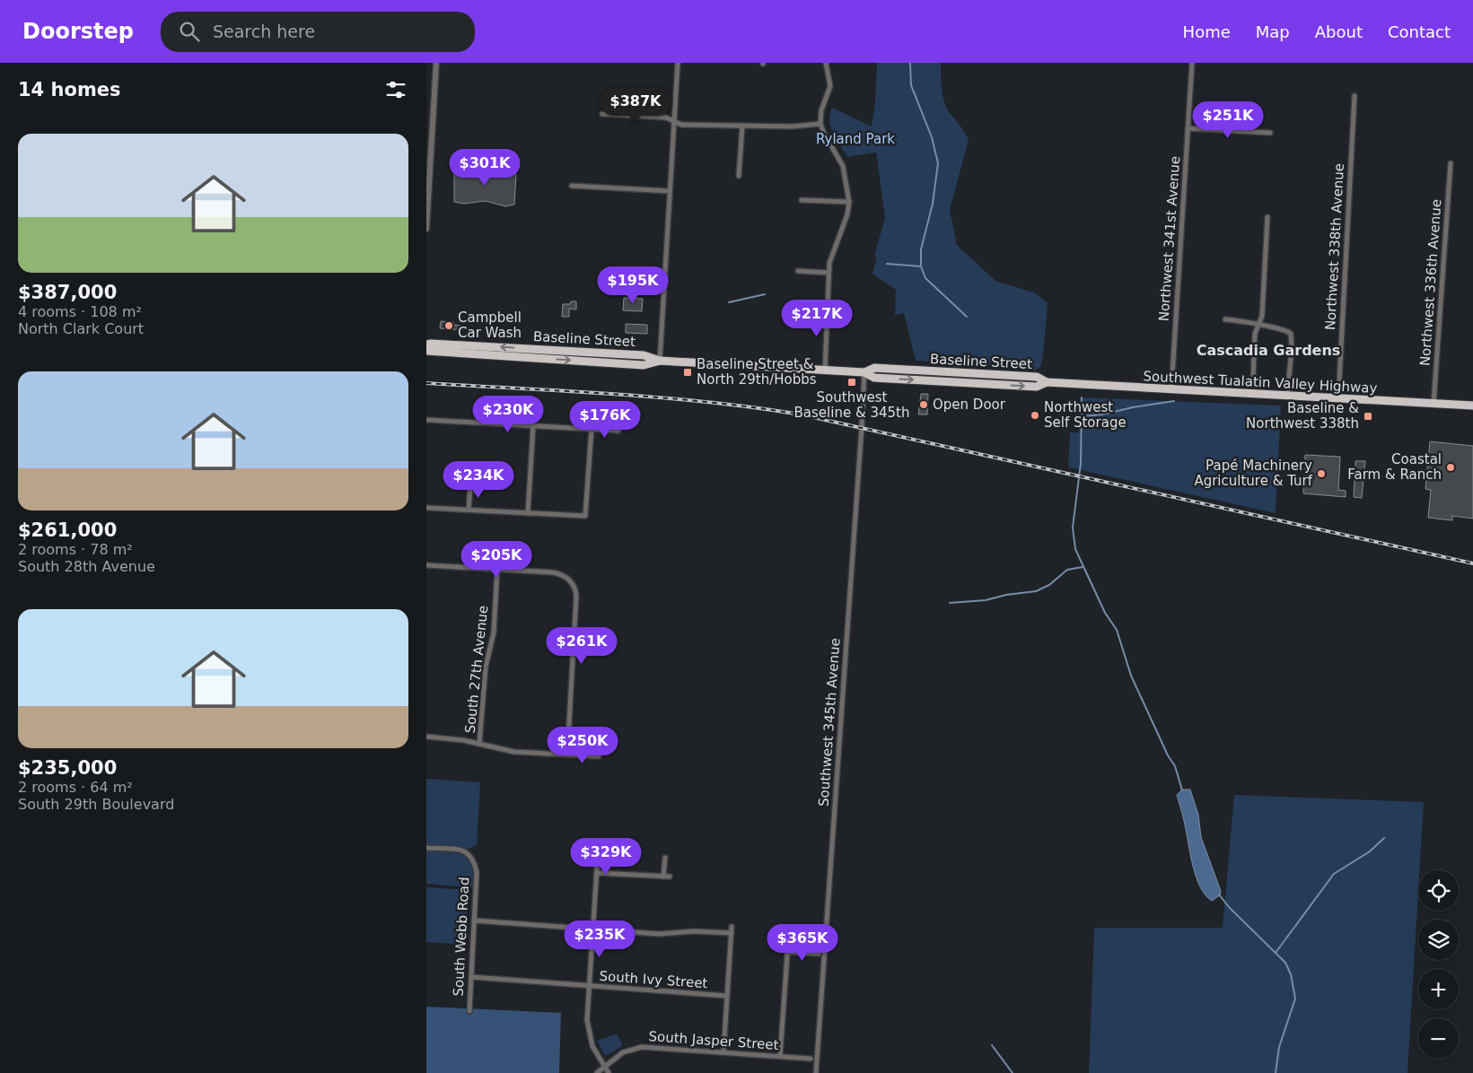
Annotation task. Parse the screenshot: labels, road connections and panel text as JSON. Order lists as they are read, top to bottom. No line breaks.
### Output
{"streets":{"highway":["Baseline Street","Southwest Tualatin Valley Highway"],"street":["Northwest 341st Avenue","Northwest 338th Avenue","Northwest 336th Avenue","South 27th Avenue","Southwest 345th Avenue","South Webb Road","South Ivy Street","South Jasper Street"]},"crossings":[["Northwest 341st Avenue","Southwest Tualatin Valley Highway"],["Northwest 338th Avenue","Southwest Tualatin Valley Highway"],["Northwest 336th Avenue","Southwest Tualatin Valley Highway"],["Baseline Street","Southwest Tualatin Valley Highway"],["Baseline Street","Southwest 345th Avenue"],["South Webb Road","South Ivy Street"]],"districts":["Cascadia Gardens"],"parks":["Ryland Park"],"places":{"other":["Campbell Car Wash","Open Door","Northwest Self Storage","Coastal Farm & Ranch","Papé Machinery Agriculture & Turf"],"transit":["Baseline Street & North 29th/Hobbs","Southwest Baseline & 345th","Baseline & Northwest 338th"]},"page":{"header":"Doorstep","search":"Search here","nav":["Home","Map","About","Contact"],"heading":"14 homes","price":["$387K","$251K","$301K","$195K","$217K","$230K","$176K","$234K","$205K","$261K","$250K","$329K","$235K","$365K"],"list":[{"name":"$387,000","note":"4 rooms · 108 m² · North Clark Court"},{"name":"$261,000","note":"2 rooms · 78 m² · South 28th Avenue"},{"name":"$235,000","note":"2 rooms · 64 m² · South 29th Boulevard"}],"map_buttons":["+","−"]}}
